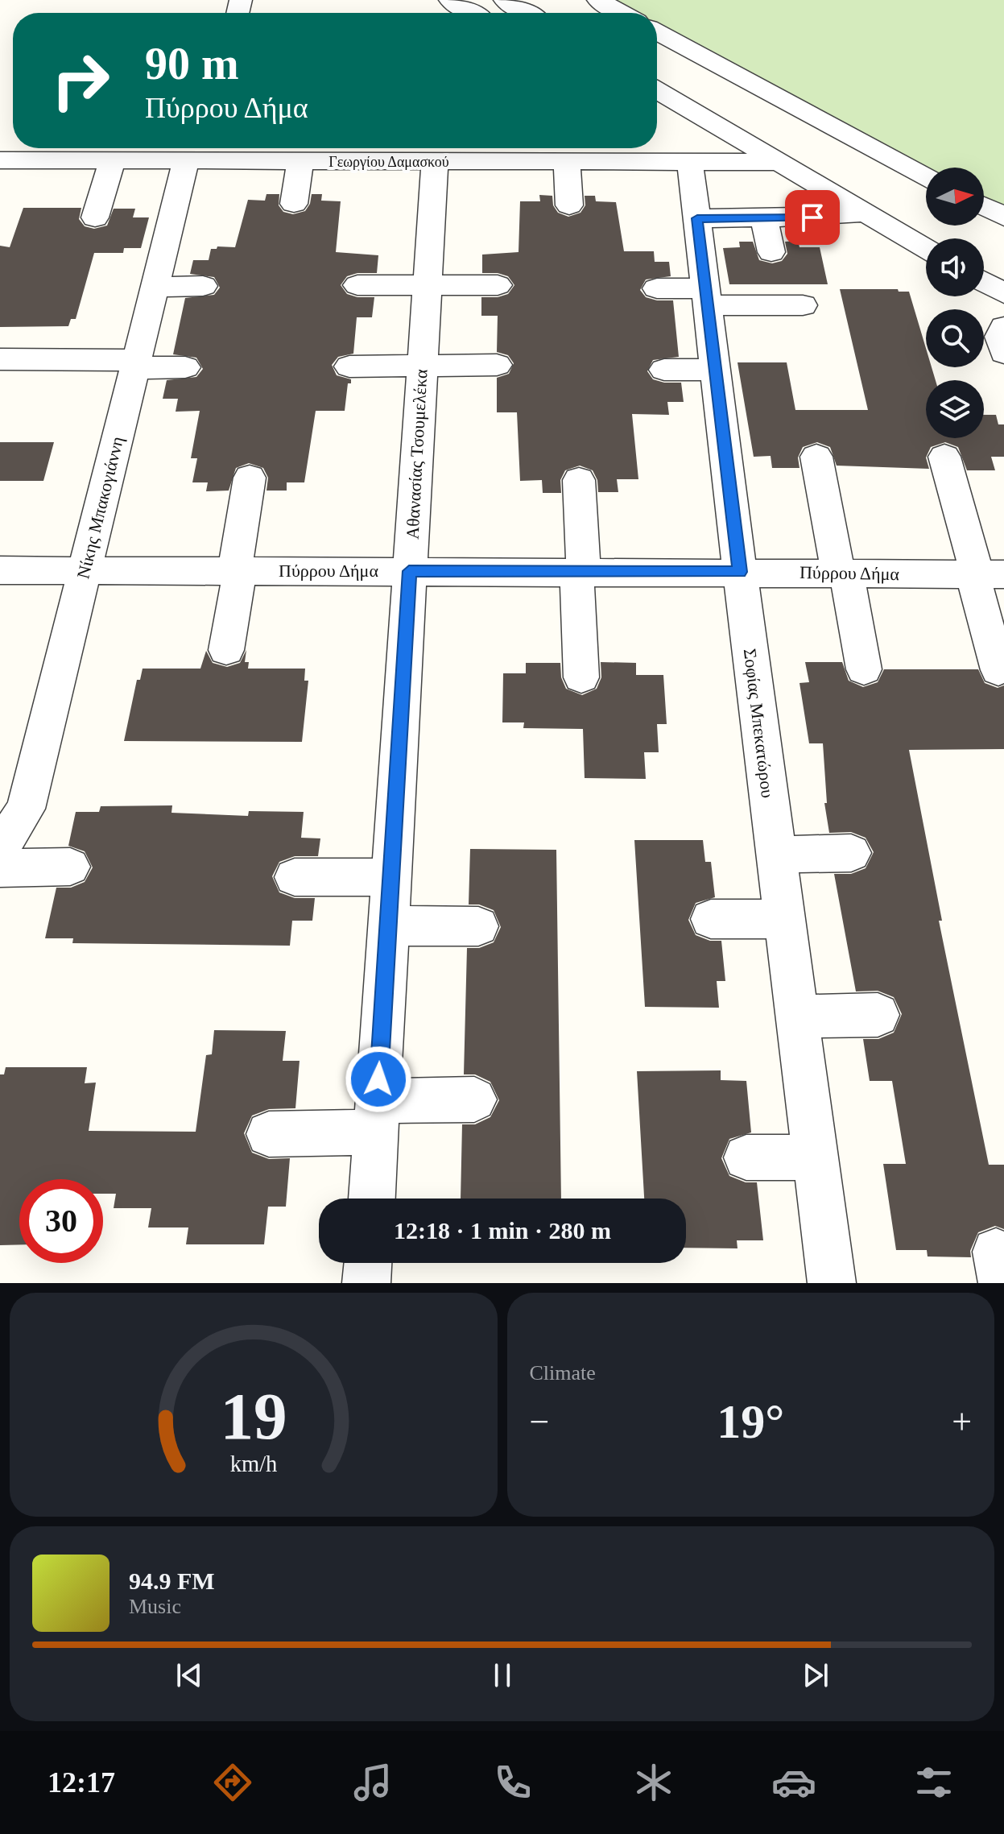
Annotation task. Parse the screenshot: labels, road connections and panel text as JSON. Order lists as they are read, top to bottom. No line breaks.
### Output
{"streets":{"street":["Γεωργίου Δαμασκού","Αθανασίας Τσουμελέκα","Νίκης Μπακογιάννη","Πύρρου Δήμα","Σοφίας Μπεκατώρου"]},"crossings":[["Γεωργίου Δαμασκού","Αθανασίας Τσουμελέκα"],["Γεωργίου Δαμασκού","Νίκης Μπακογιάννη"],["Γεωργίου Δαμασκού","Σοφίας Μπεκατώρου"],["Αθανασίας Τσουμελέκα","Πύρρου Δήμα"],["Νίκης Μπακογιάννη","Πύρρου Δήμα"],["Πύρρου Δήμα","Σοφίας Μπεκατώρου"]],"north":"right","page":{"turn":["90 m","Πύρρου Δήμα"],"limit":"30","trip":"12:18 · 1 min · 280 m","tile":"Climate","heat":["−","19°","+"],"song":["94.9 FM","Music"],"tabs":"12:17","gauge":["19","km/h"]}}
